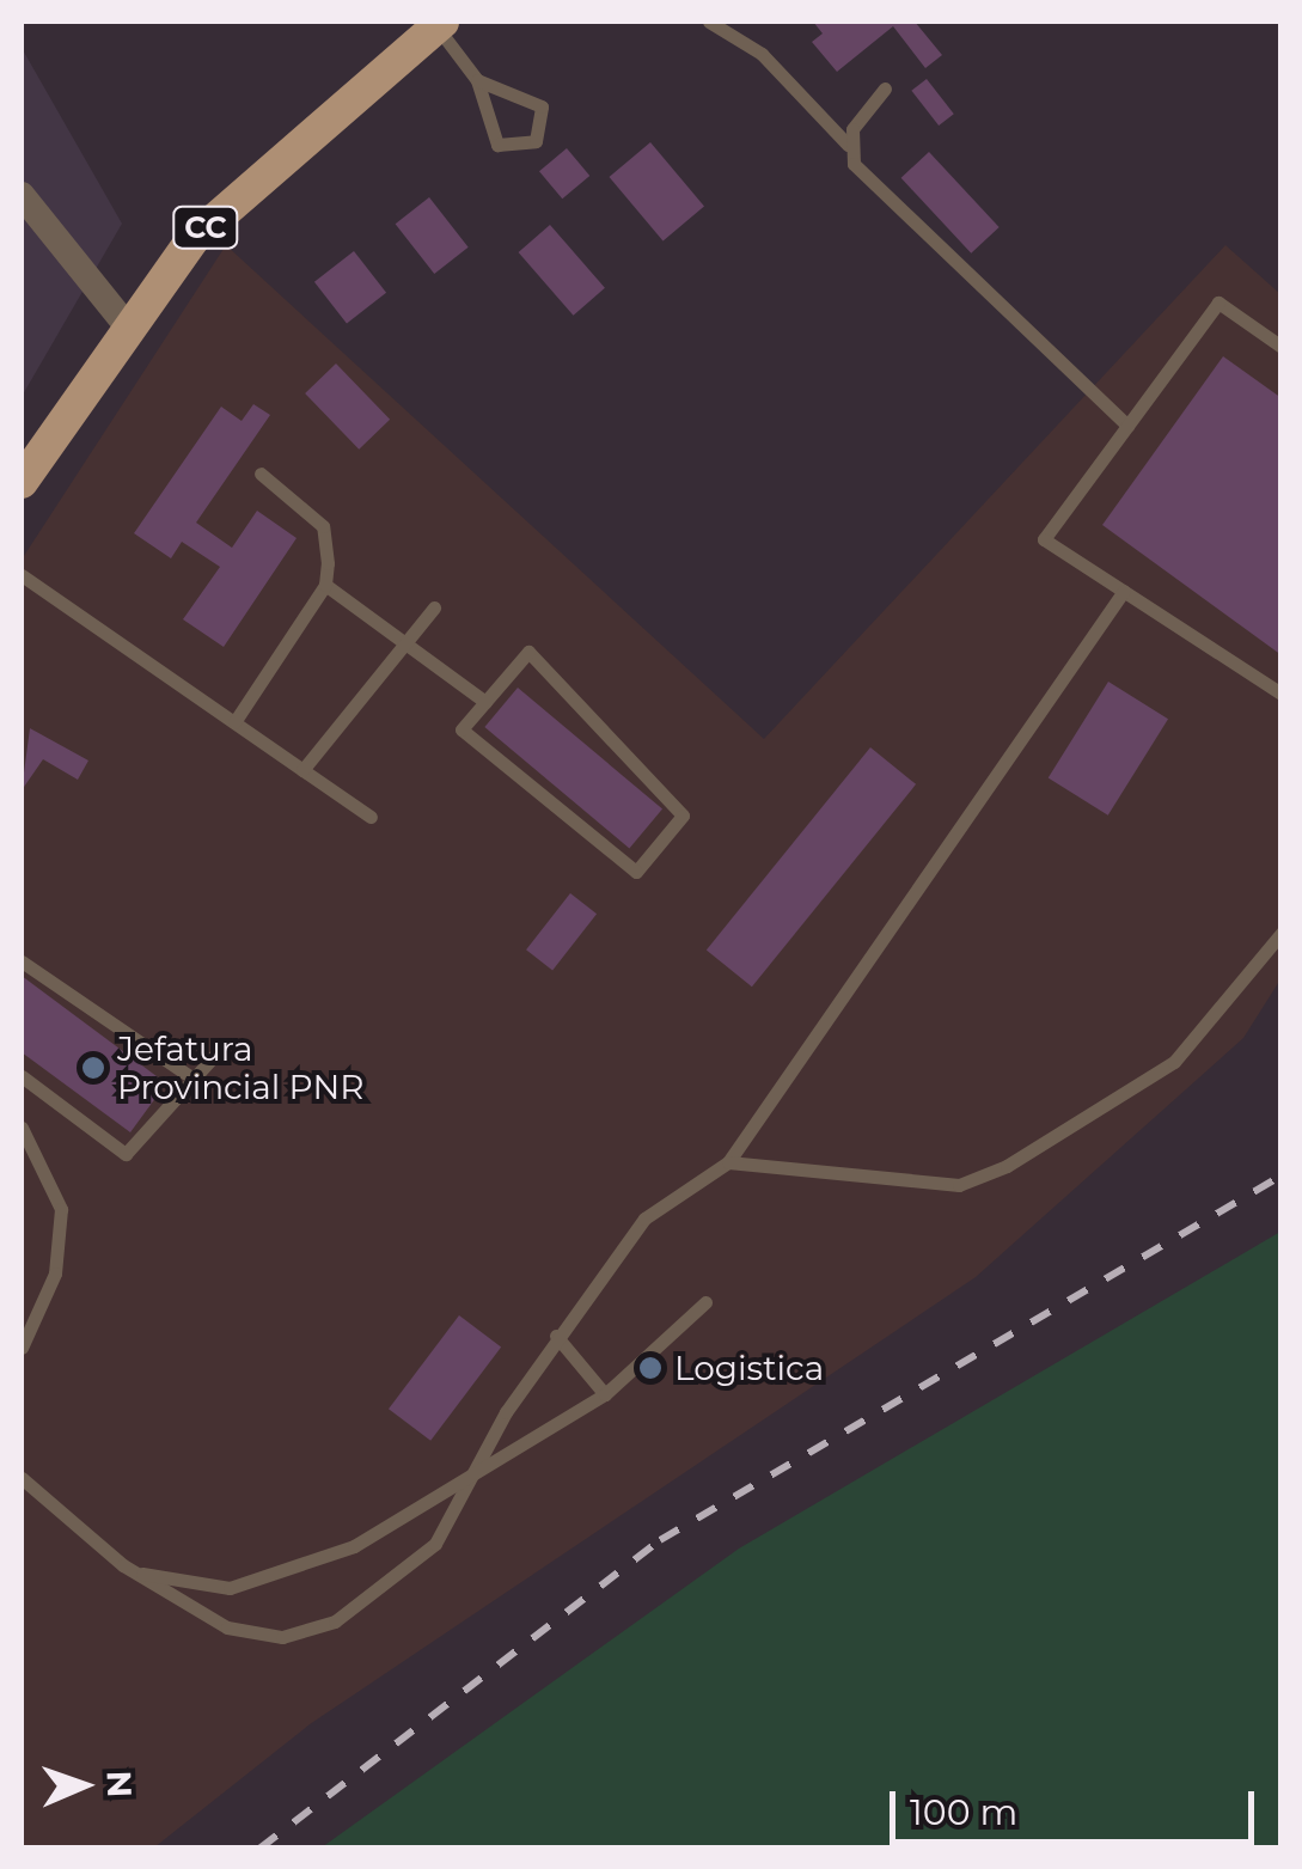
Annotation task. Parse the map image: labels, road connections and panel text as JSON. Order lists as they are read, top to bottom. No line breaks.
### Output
{"streets":{"main road":["CC"]},"places":["Jefatura Provincial PNR","Logistica"],"scale_bar":"100 m","north":"right"}
